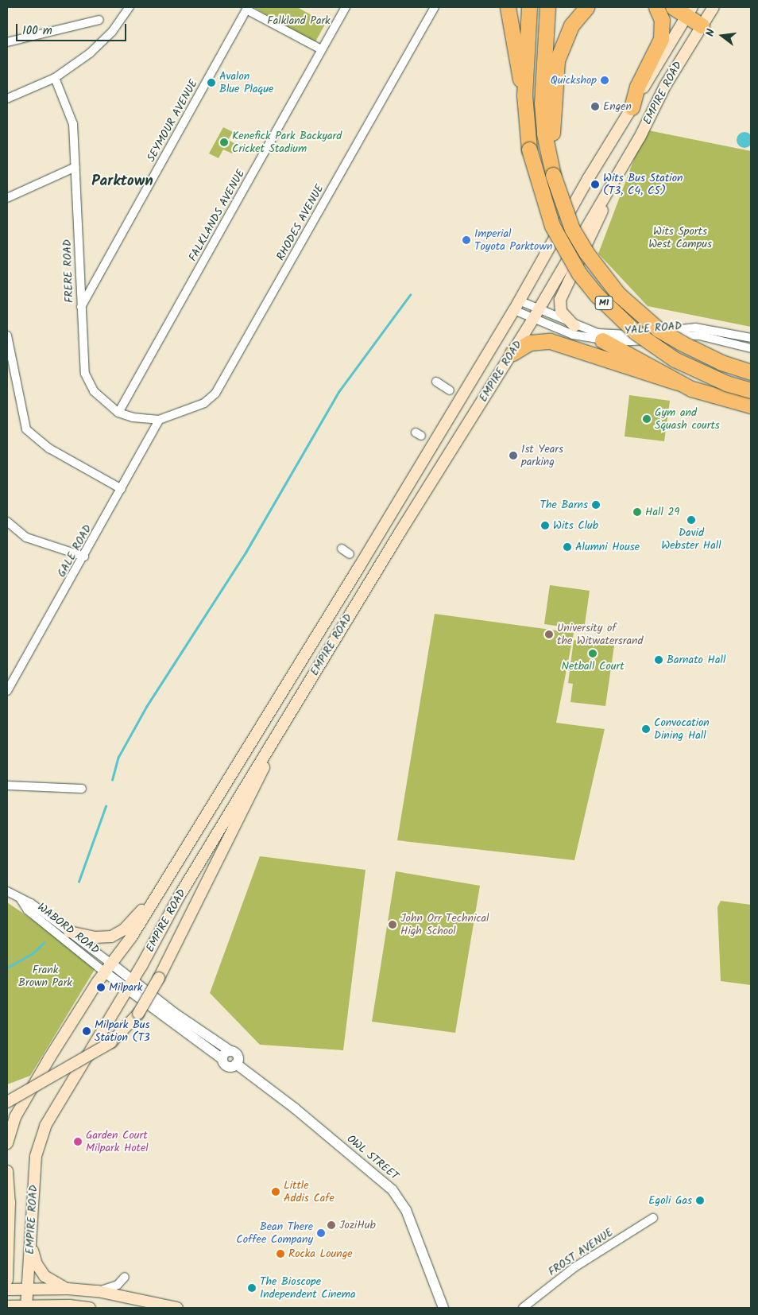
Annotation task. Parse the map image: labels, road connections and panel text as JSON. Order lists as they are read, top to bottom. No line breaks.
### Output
{"streets":{"highway":["M1"],"main road":["EMPIRE ROAD"],"street":["SEYMOUR AVENUE","FALKLANDS AVENUE","RHODES AVENUE","FRERE ROAD","YALE ROAD","GALE ROAD","WABORD ROAD","OWL STREET","FROST AVENUE"]},"crossings":[["EMPIRE ROAD","YALE ROAD"],["EMPIRE ROAD","WABORD ROAD"],["SEYMOUR AVENUE","FRERE ROAD"],["FALKLANDS AVENUE","FRERE ROAD"],["RHODES AVENUE","FRERE ROAD"],["RHODES AVENUE","GALE ROAD"],["FRERE ROAD","GALE ROAD"]],"districts":["Parktown"],"parks":["Falkland Park","Wits Sports West Campus","Frank Brown Park"],"places":["Quickshop","Avalon Blue Plaque","Engen","Kenefick Park Backyard Cricket Stadium","Wits Bus Station (T3, C4, C5)","Imperial Toyota Parktown","Gym and Squash courts","1st Years parking","The Barns","Hall 29","David Webster Hall","Wits Club","Alumni House","University of the Witwatersrand","Netball Court","Barnato Hall","Convocation Dining Hall","John Orr Technical High School","Milpark","Milpark Bus Station (T3","Garden Court Milpark Hotel","Little Addis Cafe","Egoli Gas","JoziHub","Bean There Coffee Company","Rocka Lounge","The Bioscope Independent Cinema"],"scale_bar":"100 m","north":"left"}
